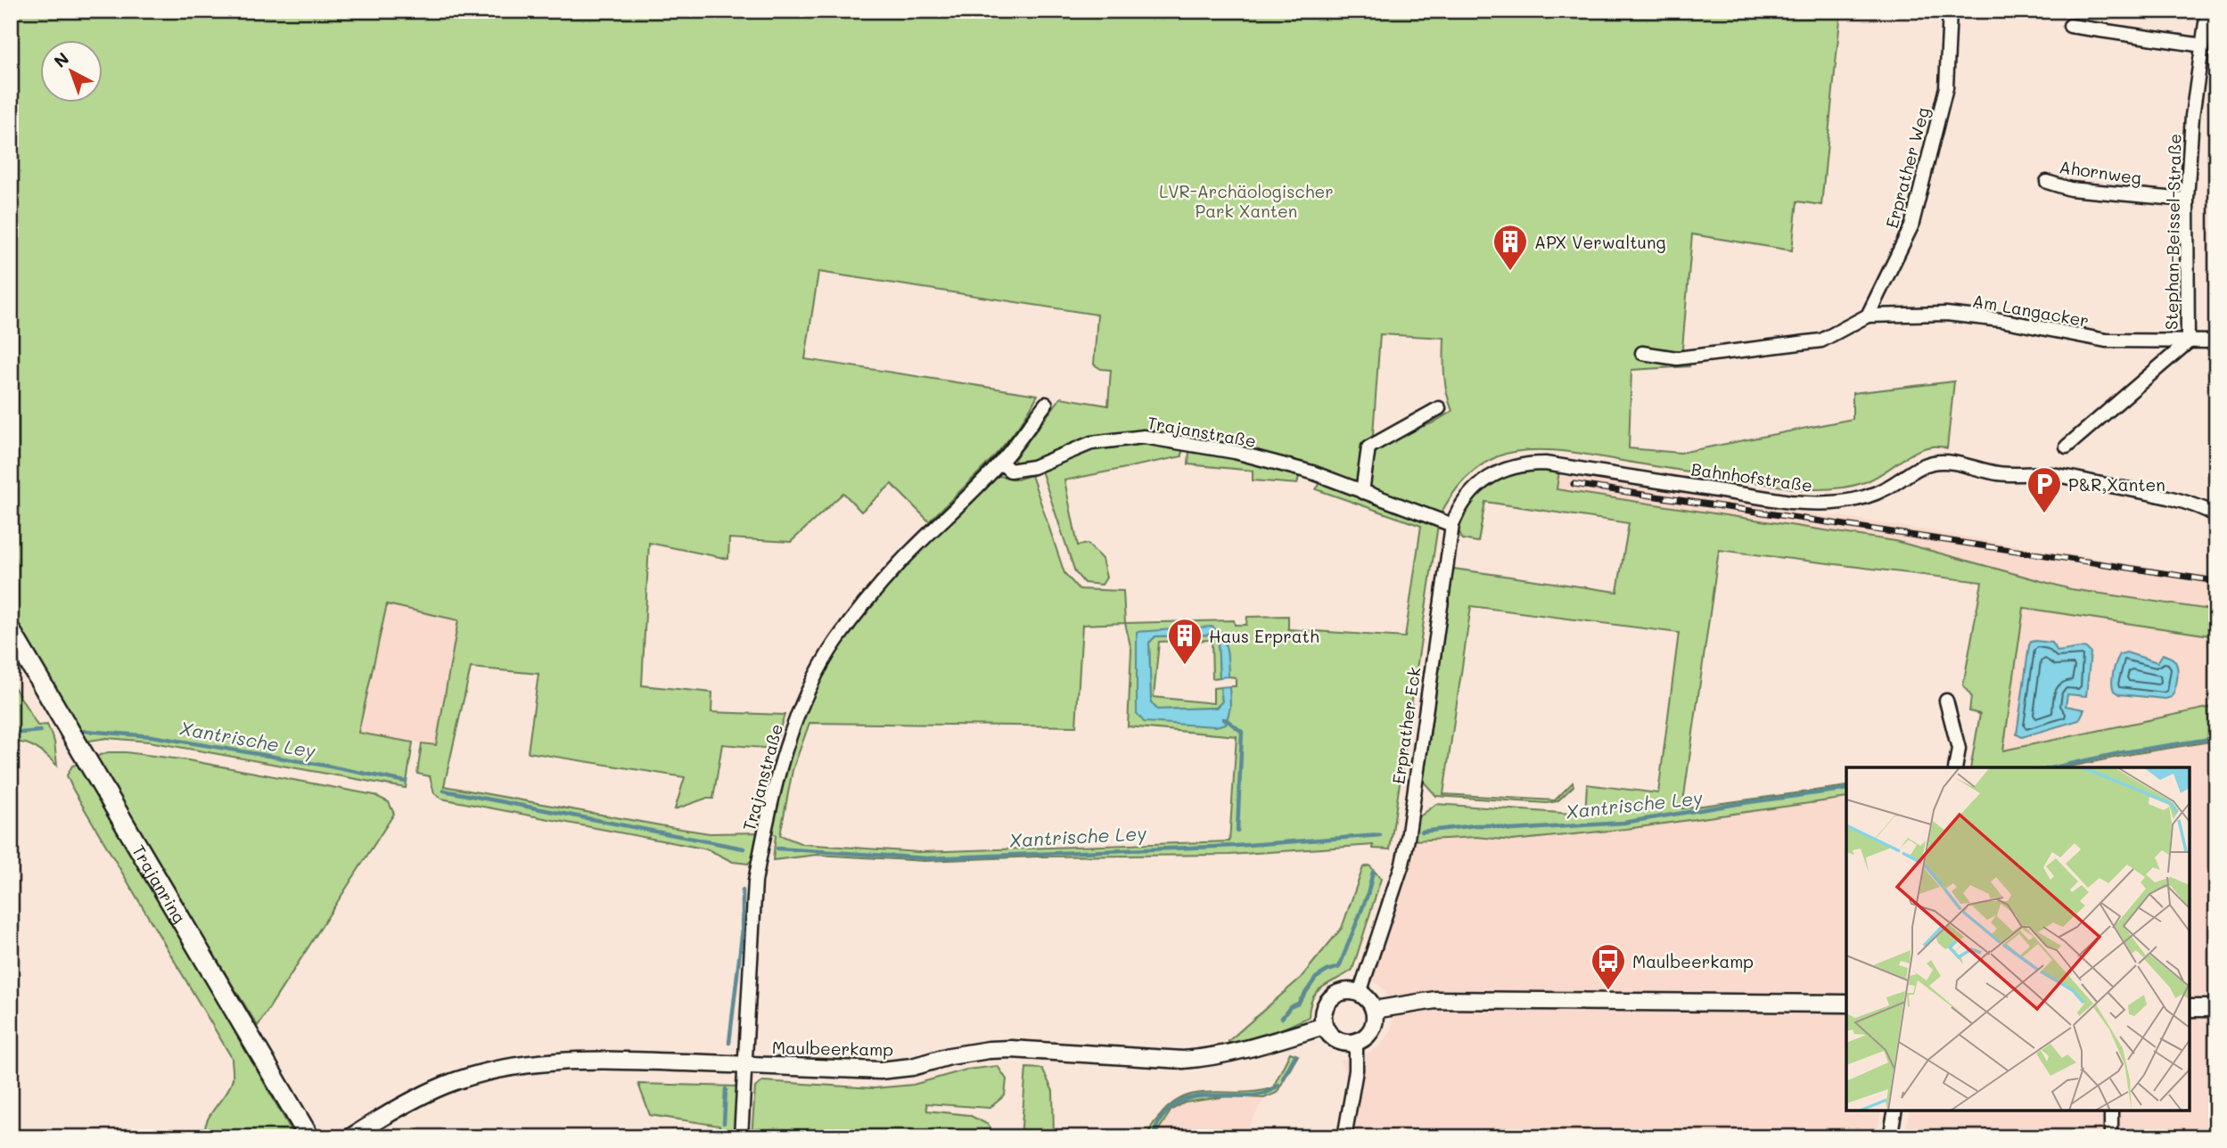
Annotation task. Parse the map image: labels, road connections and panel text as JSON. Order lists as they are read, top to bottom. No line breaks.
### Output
{"streets":{"main road":["Trajanring"],"street":["Erprather Weg","Ahornweg","Stephan-Beissel-Straße","Am Langacker","Trajanstraße","Bahnhofstraße","Erprather Eck","Maulbeerkamp"]},"crossings":[["Erprather Weg","Am Langacker"],["Ahornweg","Stephan-Beissel-Straße"],["Stephan-Beissel-Straße","Am Langacker"],["Trajanstraße","Erprather Eck"],["Trajanstraße","Maulbeerkamp"],["Bahnhofstraße","Erprather Eck"],["Erprather Eck","Maulbeerkamp"]],"water":["Xantrische Ley"],"parks":["LVR-Archäologischer Park Xanten"],"places":{"building":["APX Verwaltung","Haus Erprath"],"parking":["P&R,Xanten"],"bus stop":["Maulbeerkamp"]},"north":"top left"}
